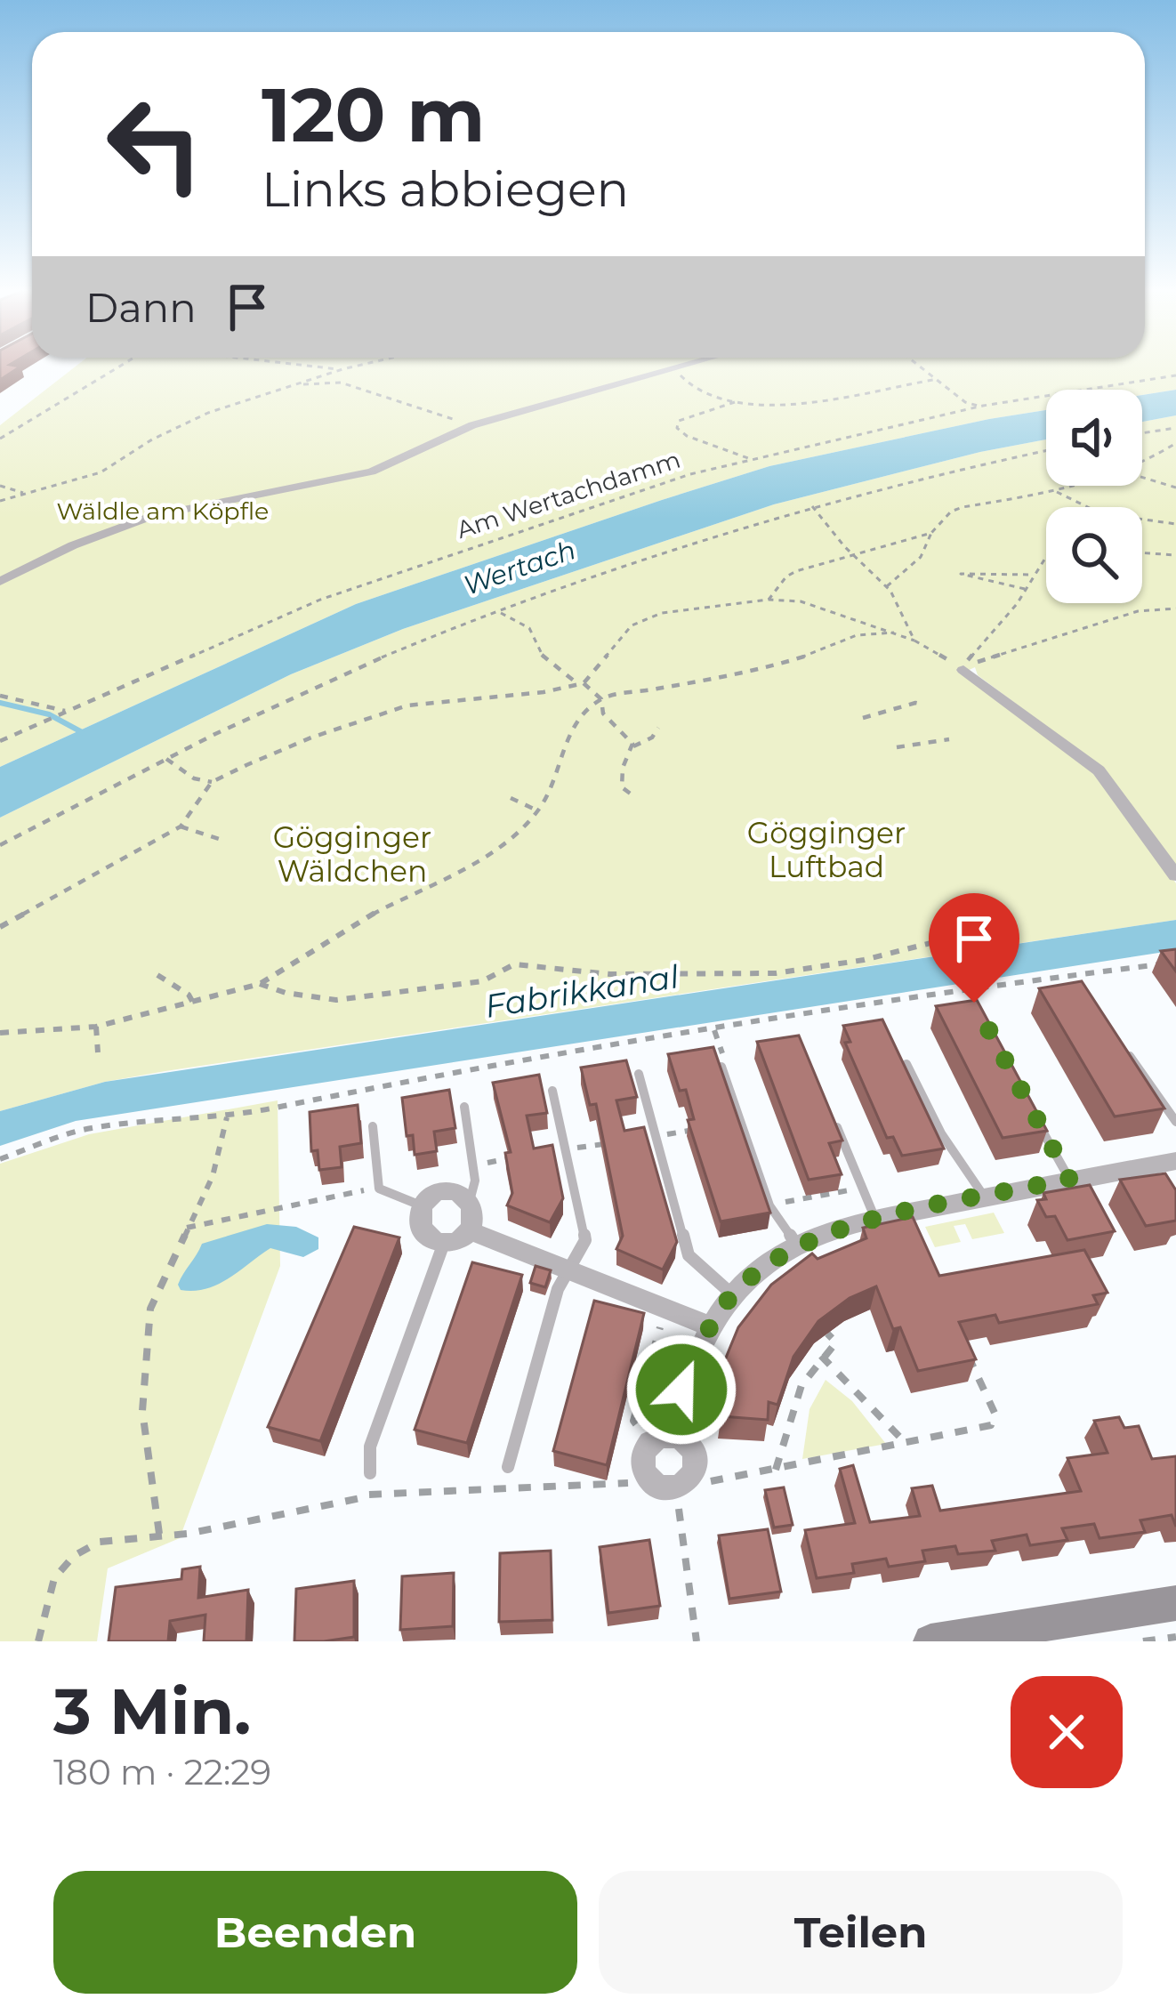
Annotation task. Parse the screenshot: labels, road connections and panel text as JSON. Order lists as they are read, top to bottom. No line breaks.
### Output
{"streets":{"path":["Am Wertachdamm"]},"water":["Wertach","Fabrikkanal"],"parks":["Wäldle am Köpfle","Gögginger Luftbad","Gögginger Wäldchen"],"page":{"turn":["120 m","Links abbiegen"],"then":"Dann","heading":["3 Min.","180 m · 22:29"],"buttons":["Beenden","Teilen"]}}
